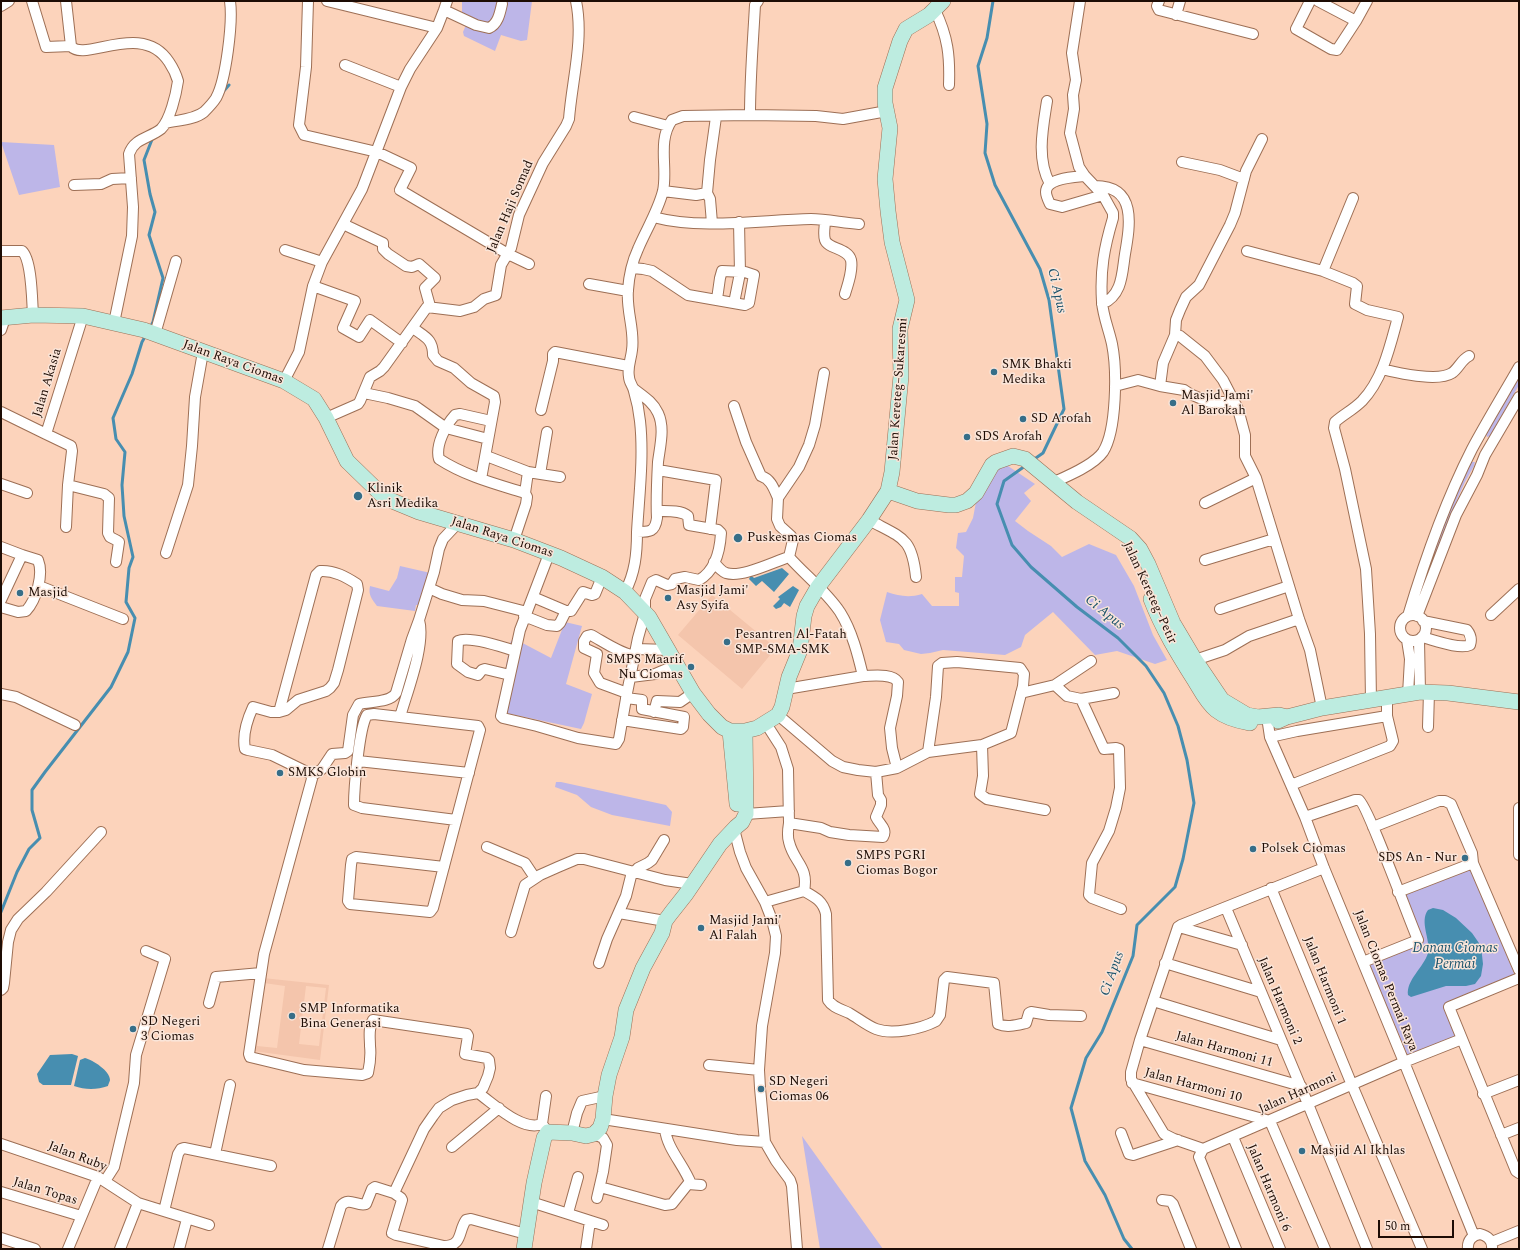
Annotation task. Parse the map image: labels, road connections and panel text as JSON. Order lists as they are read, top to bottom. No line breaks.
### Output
{"streets":{"street":["Jalan Haji Somad","Jalan Raya Ciomas","Jalan Akasia","Jalan Kereteg–Sukaresmi","Jalan Kereteg–Petir","Jalan Harmoni 1","Jalan Ciomas Permai Raya","Jalan Harmoni 2","Jalan Harmoni 11","Jalan Harmoni 10","Jalan Harmoni","Jalan Ruby","Jalan Harmoni 6","Jalan Topas"]},"crossings":[["Jalan Raya Ciomas","Jalan Akasia"],["Jalan Kereteg–Sukaresmi","Jalan Kereteg–Petir"],["Jalan Kereteg–Petir","Jalan Ciomas Permai Raya"],["Jalan Harmoni 1","Jalan Harmoni"],["Jalan Ciomas Permai Raya","Jalan Harmoni"],["Jalan Harmoni 2","Jalan Harmoni 11"],["Jalan Harmoni 2","Jalan Harmoni"],["Jalan Harmoni 10","Jalan Harmoni"],["Jalan Harmoni","Jalan Harmoni 6"]],"water":["Ci Apus","Danau Ciomas Permai"],"places":["SMK Bhakti Medika","Masjid Jami' Al Barokah","SD Arofah","SDS Arofah","Klinik Asri Medika","Puskesmas Ciomas","Masjid","Masjid Jami' Asy Syifa","Pesantren Al-Fatah SMP-SMA-SMK","SMPS Maarif Nu Ciomas","SMKS Globin","Polsek Ciomas","SDS An - Nur","SMPS PGRI Ciomas Bogor","Masjid Jami' Al Falah","SMP Informatika Bina Generasi","SD Negeri 3 Ciomas","SD Negeri Ciomas 06","Masjid Al Ikhlas"],"scale_bar":"50 m"}
